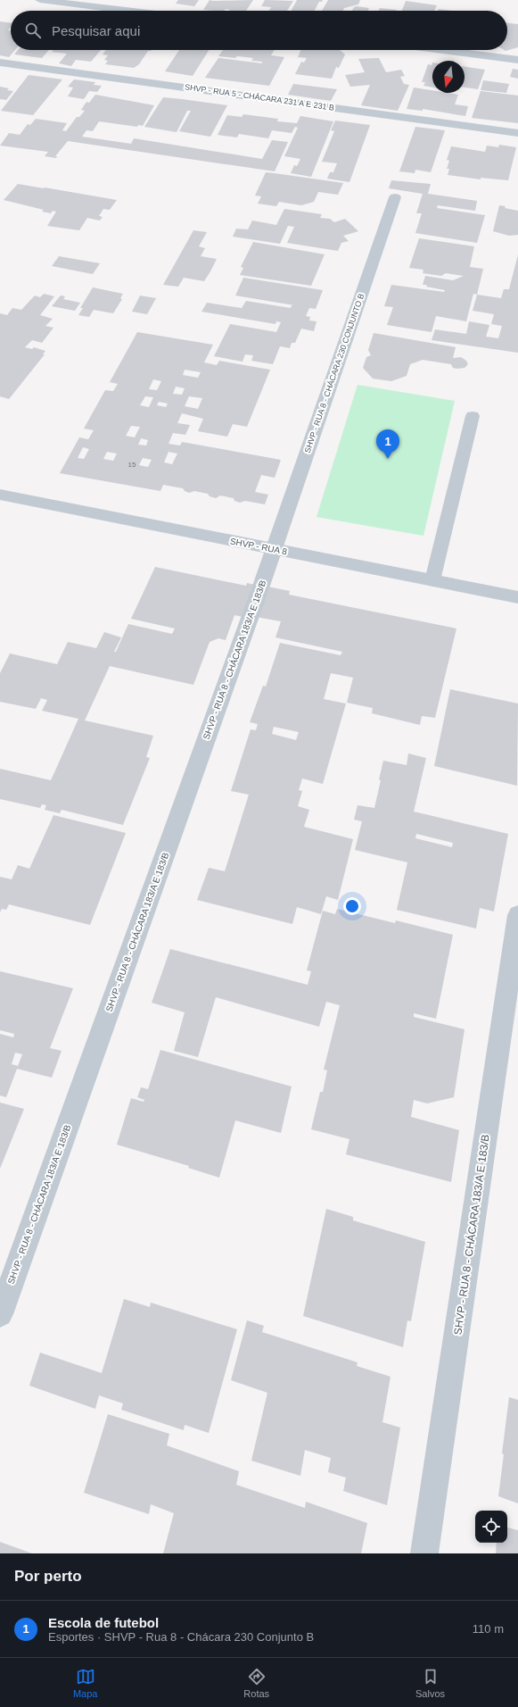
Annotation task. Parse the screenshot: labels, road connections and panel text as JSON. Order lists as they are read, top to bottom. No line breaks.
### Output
{"streets":{"street":["SHVP - RUA 5 - CHÁCARA 231 A E 231 B","SHVP - RUA 8 - CHÁCARA 230 CONJUNTO B","SHVP - RUA 8","SHVP - RUA 8 - CHÁCARA 183/A E 183/B"]},"crossings":[["SHVP - RUA 8 - CHÁCARA 230 CONJUNTO B","SHVP - RUA 8"],["SHVP - RUA 8 - CHÁCARA 230 CONJUNTO B","SHVP - RUA 8 - CHÁCARA 183/A E 183/B"],["SHVP - RUA 8","SHVP - RUA 8 - CHÁCARA 183/A E 183/B"]],"house_numbers":["15"],"north":"bottom","page":{"search":"Pesquisar aqui","pins":"1","heading":"Por perto","list":[{"mark":"1","name":"Escola de futebol","note":"Esportes · SHVP - Rua 8 - Chácara 230 Conjunto B","value":"110 m"}],"nav":["Mapa","Rotas","Salvos"]}}
